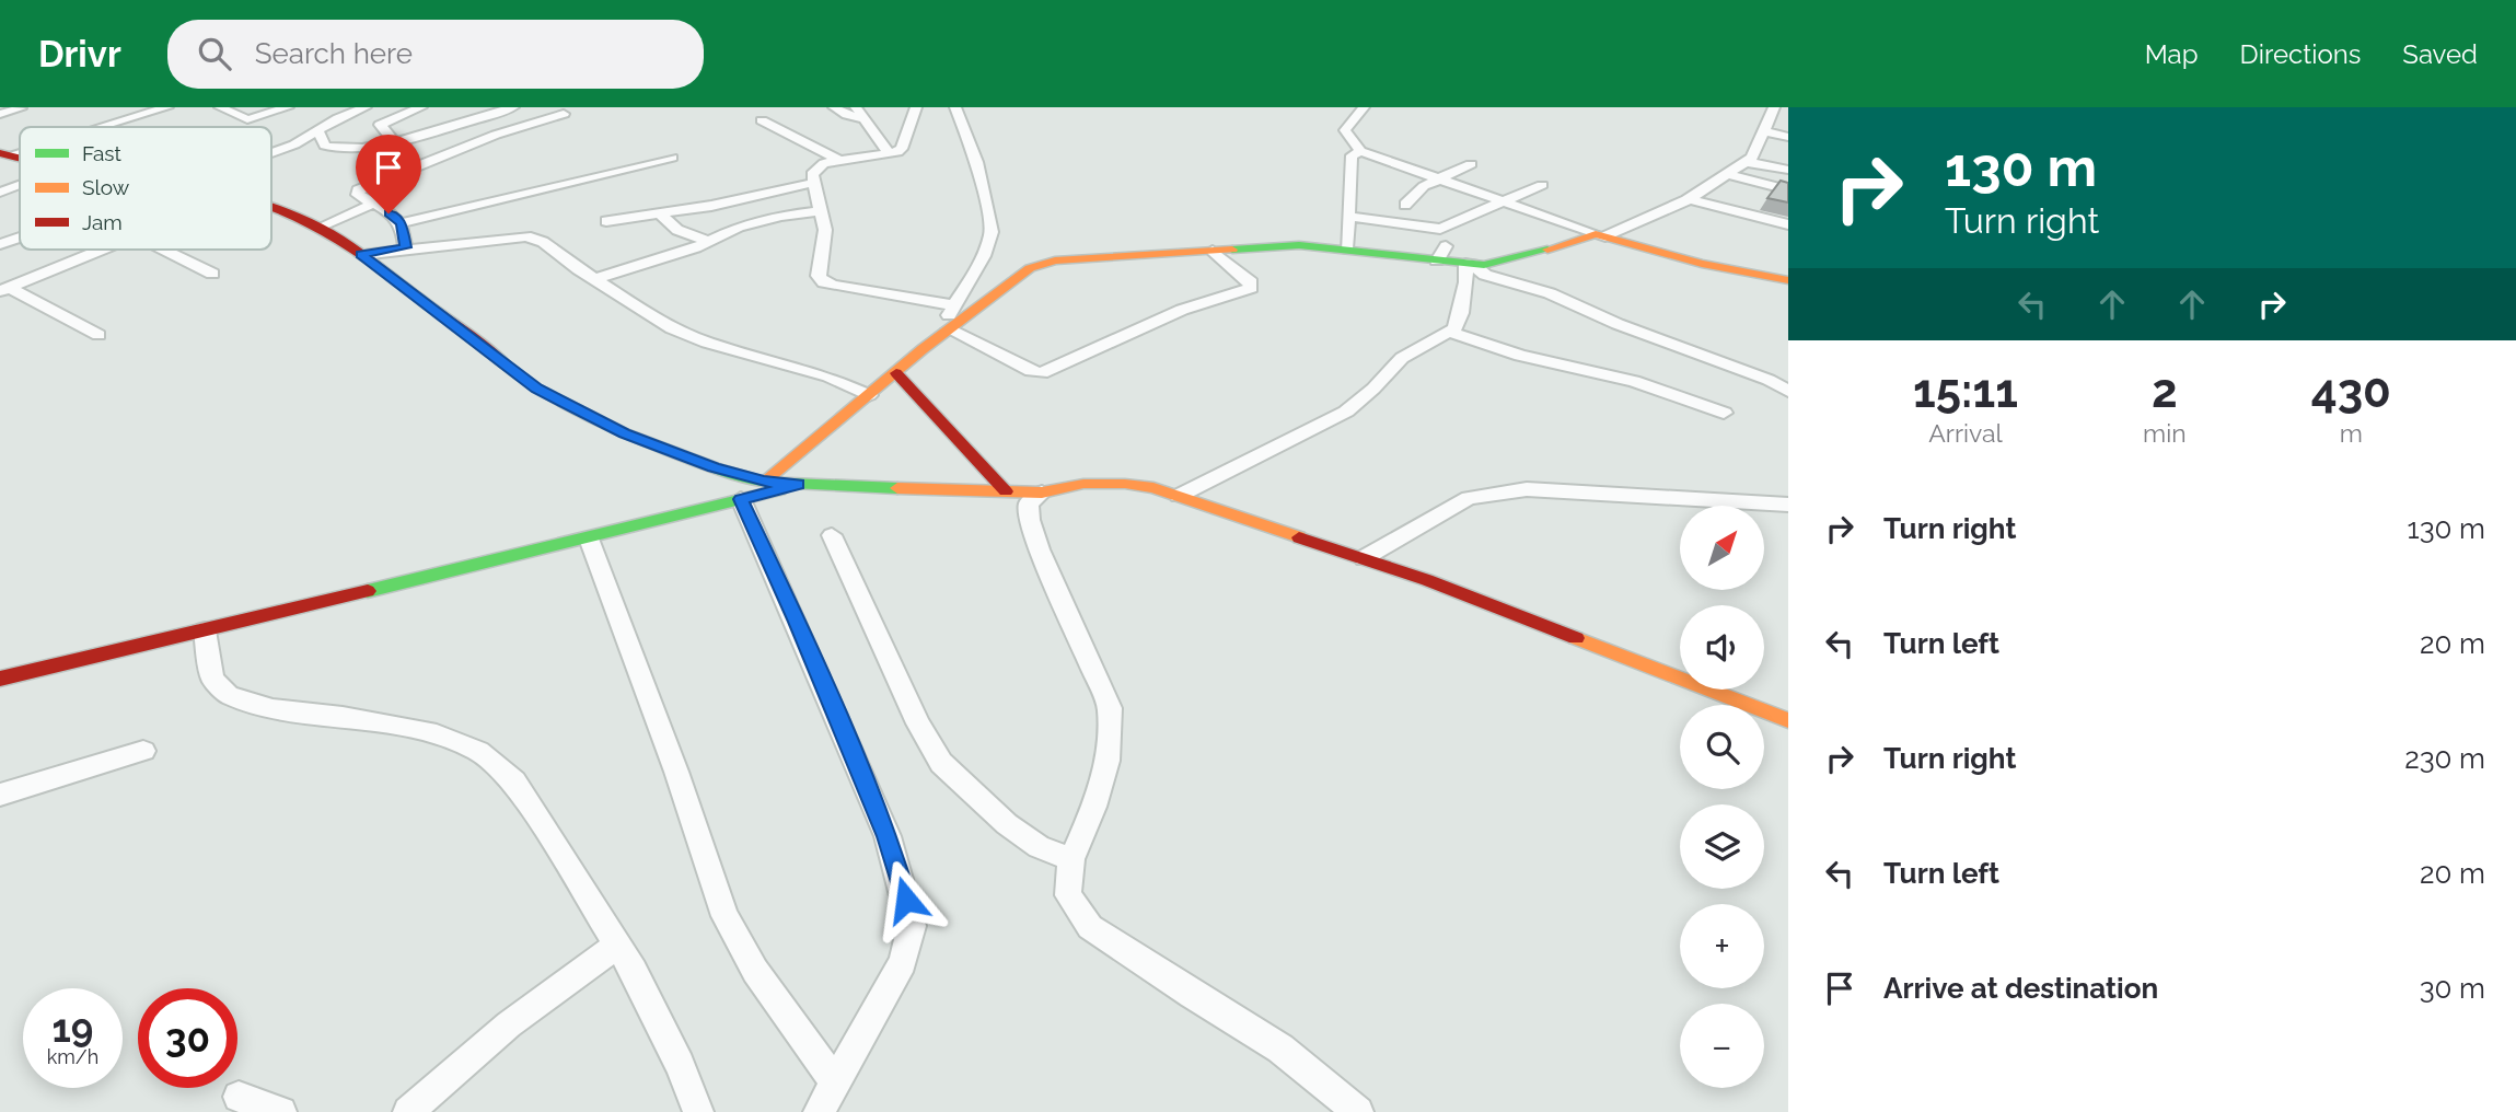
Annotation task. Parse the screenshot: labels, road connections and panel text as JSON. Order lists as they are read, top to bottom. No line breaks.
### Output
{"legend":["Fast","Slow","Jam"],"north":"top right","page":{"header":"Drivr","search":"Search here","nav":["Map","Directions","Saved"],"turn":["130 m","Turn right"],"eta":["15:11","Arrival","2","min","430","m"],"list":[{"name":"Turn right","value":"130 m"},{"name":"Turn left","value":"20 m"},{"name":"Turn right","value":"230 m"},{"name":"Turn left","value":"20 m"},{"name":"Arrive at destination","value":"30 m"}],"map_buttons":["+","−"],"speed":"19 km/h","limit":"30"}}
